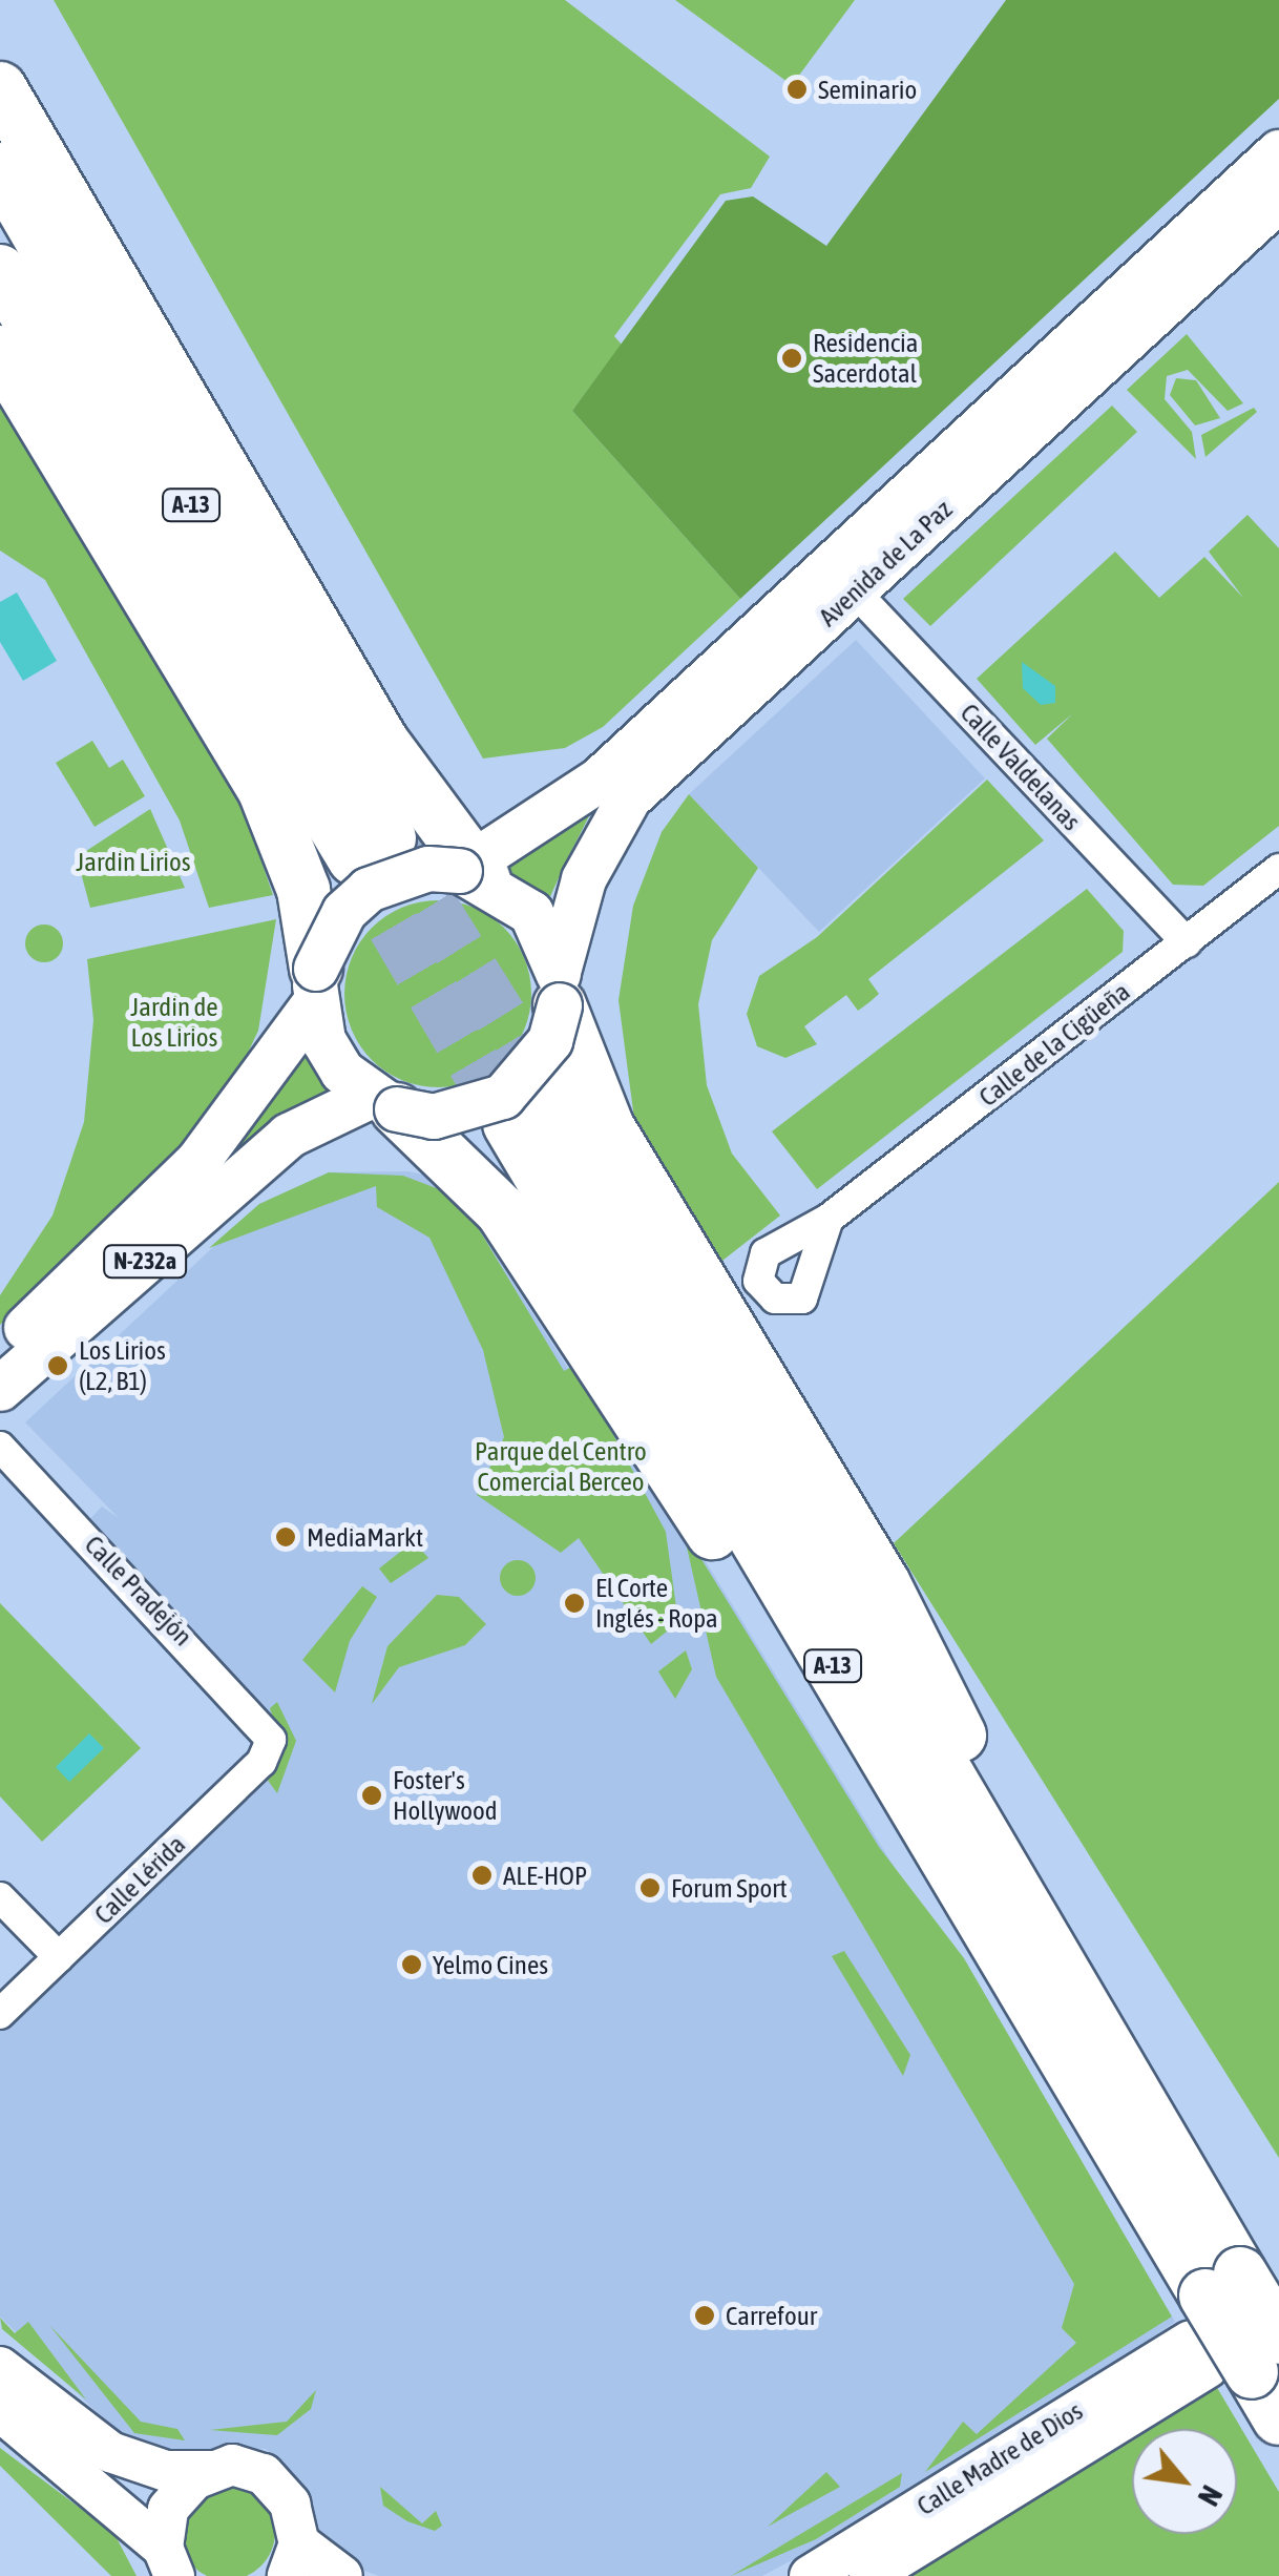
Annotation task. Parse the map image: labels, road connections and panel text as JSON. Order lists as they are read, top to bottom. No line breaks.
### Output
{"streets":{"highway":["A-13"],"main road":["Avenida de La Paz","N-232a","Calle Madre de Dios"],"street":["Calle Valdelanas","Calle de la Cigüeña","Calle Pradejón","Calle Lérida"]},"crossings":[["A-13","Calle Madre de Dios"],["Avenida de La Paz","Calle Valdelanas"],["Avenida de La Paz","N-232a"],["Calle Valdelanas","Calle de la Cigüeña"],["Calle Pradejón","Calle Lérida"]],"parks":["Jardin Lirios","Jardin de Los Lirios","Parque del Centro Comercial Berceo"],"places":["Seminario","Residencia Sacerdotal","Los Lirios (L2, B1)","MediaMarkt","El Corte Inglés - Ropa","Foster's Hollywood","ALE-HOP","Forum Sport","Yelmo Cines","Carrefour"],"north":"bottom right"}
